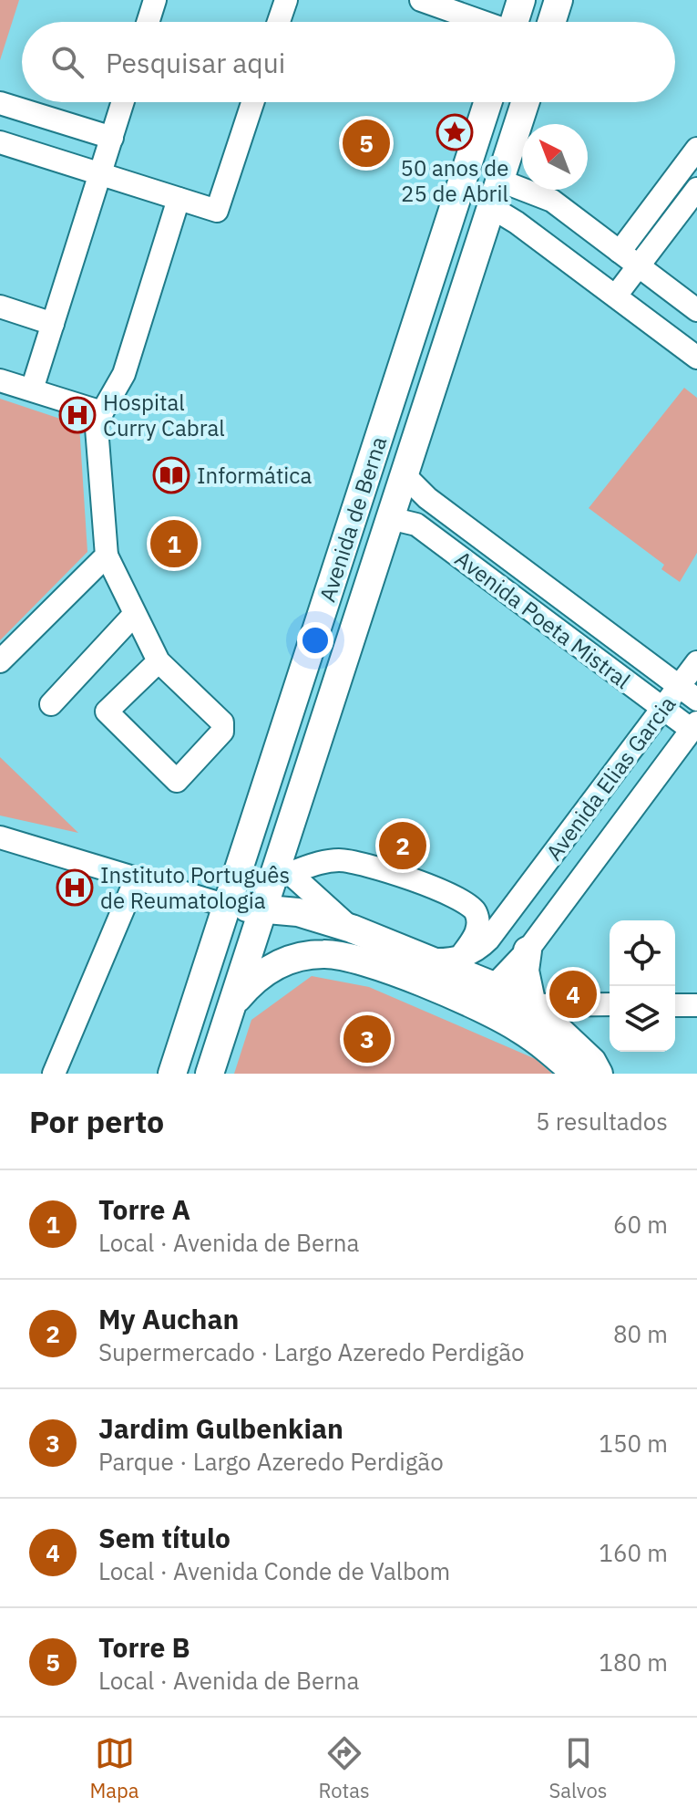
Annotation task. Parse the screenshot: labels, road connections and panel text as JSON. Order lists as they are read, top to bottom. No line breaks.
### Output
{"streets":{"main road":["Avenida de Berna"],"street":["Avenida Poeta Mistral","Avenida Elias Garcia"]},"crossings":[["Avenida de Berna","Avenida Poeta Mistral"],["Avenida Poeta Mistral","Avenida Elias Garcia"]],"places":{"place":["50 anos de 25 de Abril"],"hospital":["Hospital Curry Cabral","Instituto Português de Reumatologia"],"library":["Informática"]},"north":"top left","page":{"search":"Pesquisar aqui","pins":["5","1","2","4","3"],"heading":["Por perto","5 resultados"],"list":[{"mark":"1","name":"Torre A","note":"Local · Avenida de Berna","value":"60 m"},{"mark":"2","name":"My Auchan","note":"Supermercado · Largo Azeredo Perdigão","value":"80 m"},{"mark":"3","name":"Jardim Gulbenkian","note":"Parque · Largo Azeredo Perdigão","value":"150 m"},{"mark":"4","name":"Sem título","note":"Local · Avenida Conde de Valbom","value":"160 m"},{"mark":"5","name":"Torre B","note":"Local · Avenida de Berna","value":"180 m"}],"nav":["Mapa","Rotas","Salvos"]}}
